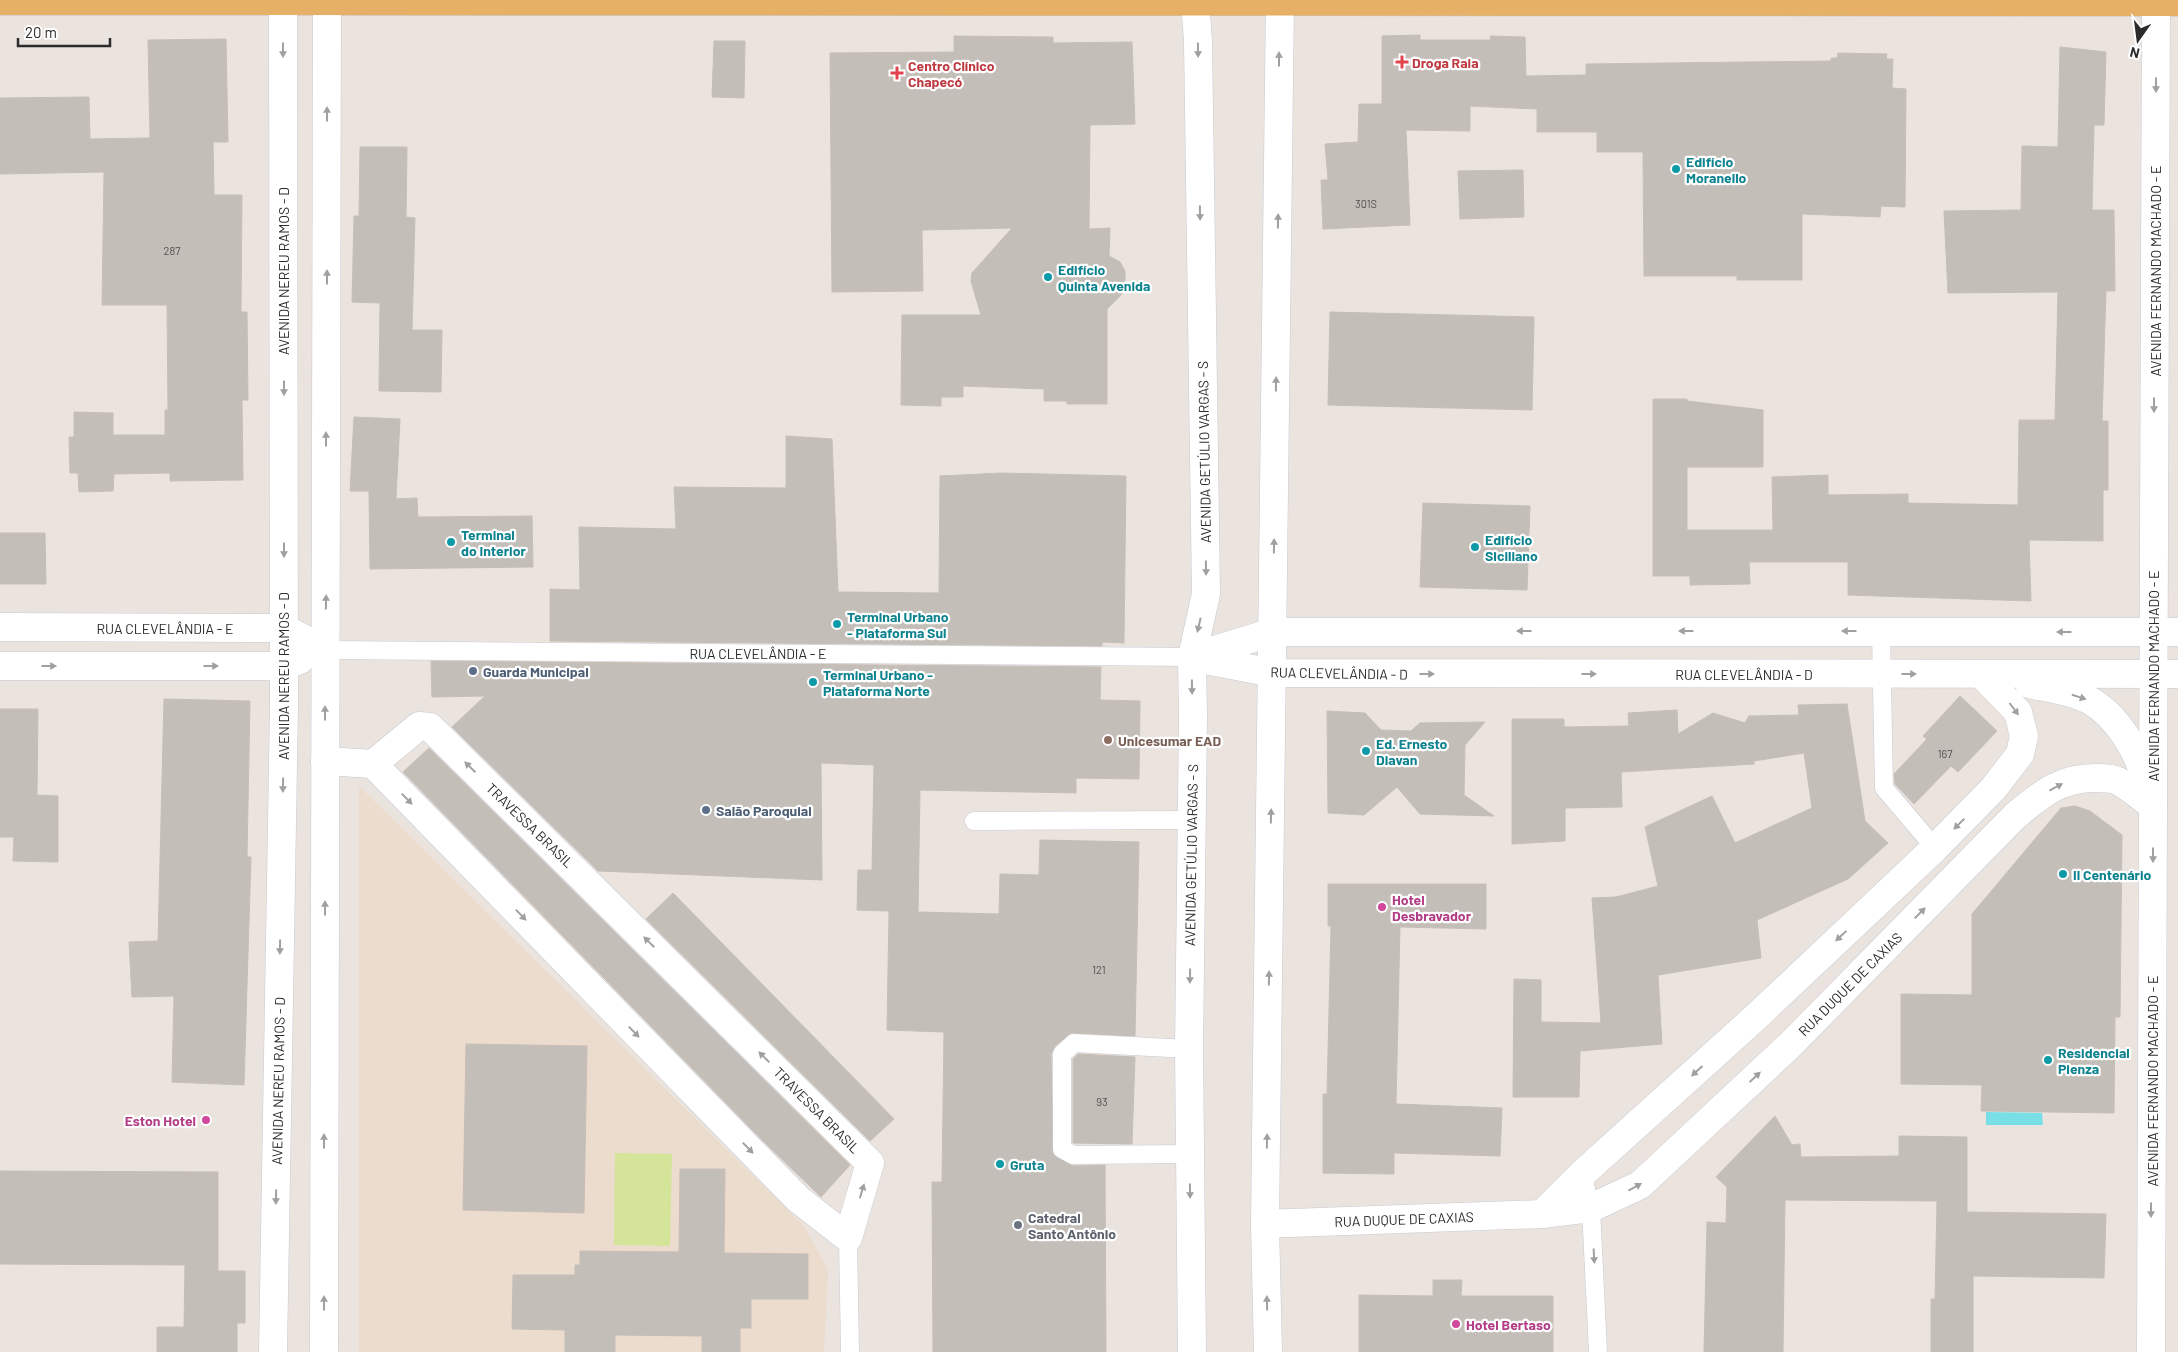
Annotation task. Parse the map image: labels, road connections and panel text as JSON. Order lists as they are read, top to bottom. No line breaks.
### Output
{"streets":{"street":["AVENIDA NEREU RAMOS - D","AVENIDA FERNANDO MACHADO - E","AVENIDA GETÚLIO VARGAS - S","RUA CLEVELÂNDIA - E","RUA CLEVELÂNDIA - D","TRAVESSA BRASIL","RUA DUQUE DE CAXIAS"]},"crossings":[["AVENIDA NEREU RAMOS - D","RUA CLEVELÂNDIA - E"],["AVENIDA FERNANDO MACHADO - E","RUA CLEVELÂNDIA - D"],["AVENIDA FERNANDO MACHADO - E","RUA DUQUE DE CAXIAS"],["AVENIDA GETÚLIO VARGAS - S","RUA CLEVELÂNDIA - E"],["AVENIDA GETÚLIO VARGAS - S","RUA CLEVELÂNDIA - D"],["RUA CLEVELÂNDIA - E","RUA CLEVELÂNDIA - D"]],"one_way":["AVENIDA FERNANDO MACHADO - E"],"places":{"health":["Droga Raia","Centro Clínico Chapecó"],"other":["Edifício Moranello","Edifício Quinta Avenida","Terminal do Interior","Edifício Siciliano","Terminal Urbano - Plataforma Sul","Guarda Municipal","Terminal Urbano - Plataforma Norte","Unicesumar EAD","Ed. Ernesto Diavan","Salão Paroquial","Il Centenário","Hotel Desbravador","Residencial Pienza","Eston Hotel","Gruta","Catedral Santo Antônio","Hotel Bertaso"]},"house_numbers":["301S","287","167","121","93"],"scale_bar":"20 m","north":"bottom"}
